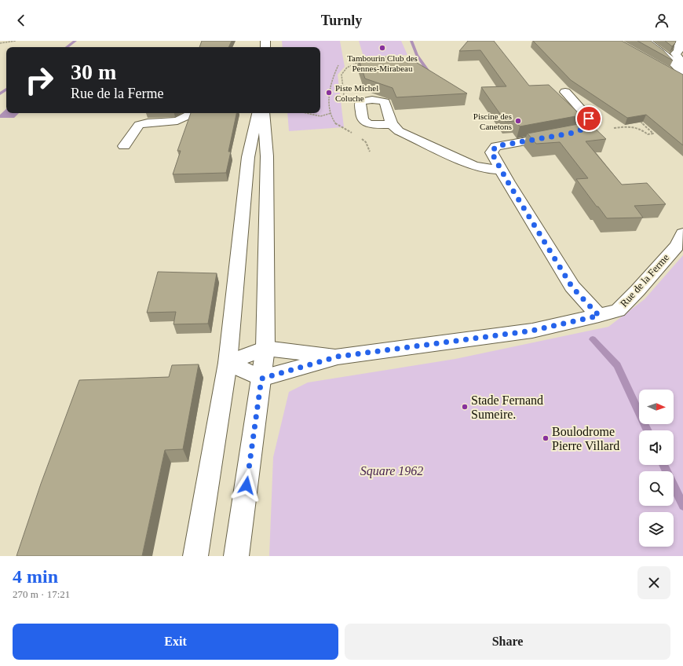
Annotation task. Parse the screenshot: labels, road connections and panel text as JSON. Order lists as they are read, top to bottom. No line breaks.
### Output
{"streets":{"main road":["Rue de la Ferme"]},"parks":["Square 1962"],"places":["Tambourin Club des Pennes-Mirabeau","Piste Michel Coluche","Piscine des Canetons","Stade Fernand Sumeire.","Boulodrome Pierre Villard"],"north":"right","page":{"header":"Turnly","turn":["30 m","Rue de la Ferme"],"heading":["4 min","270 m · 17:21"],"buttons":["Exit","Share"]}}
